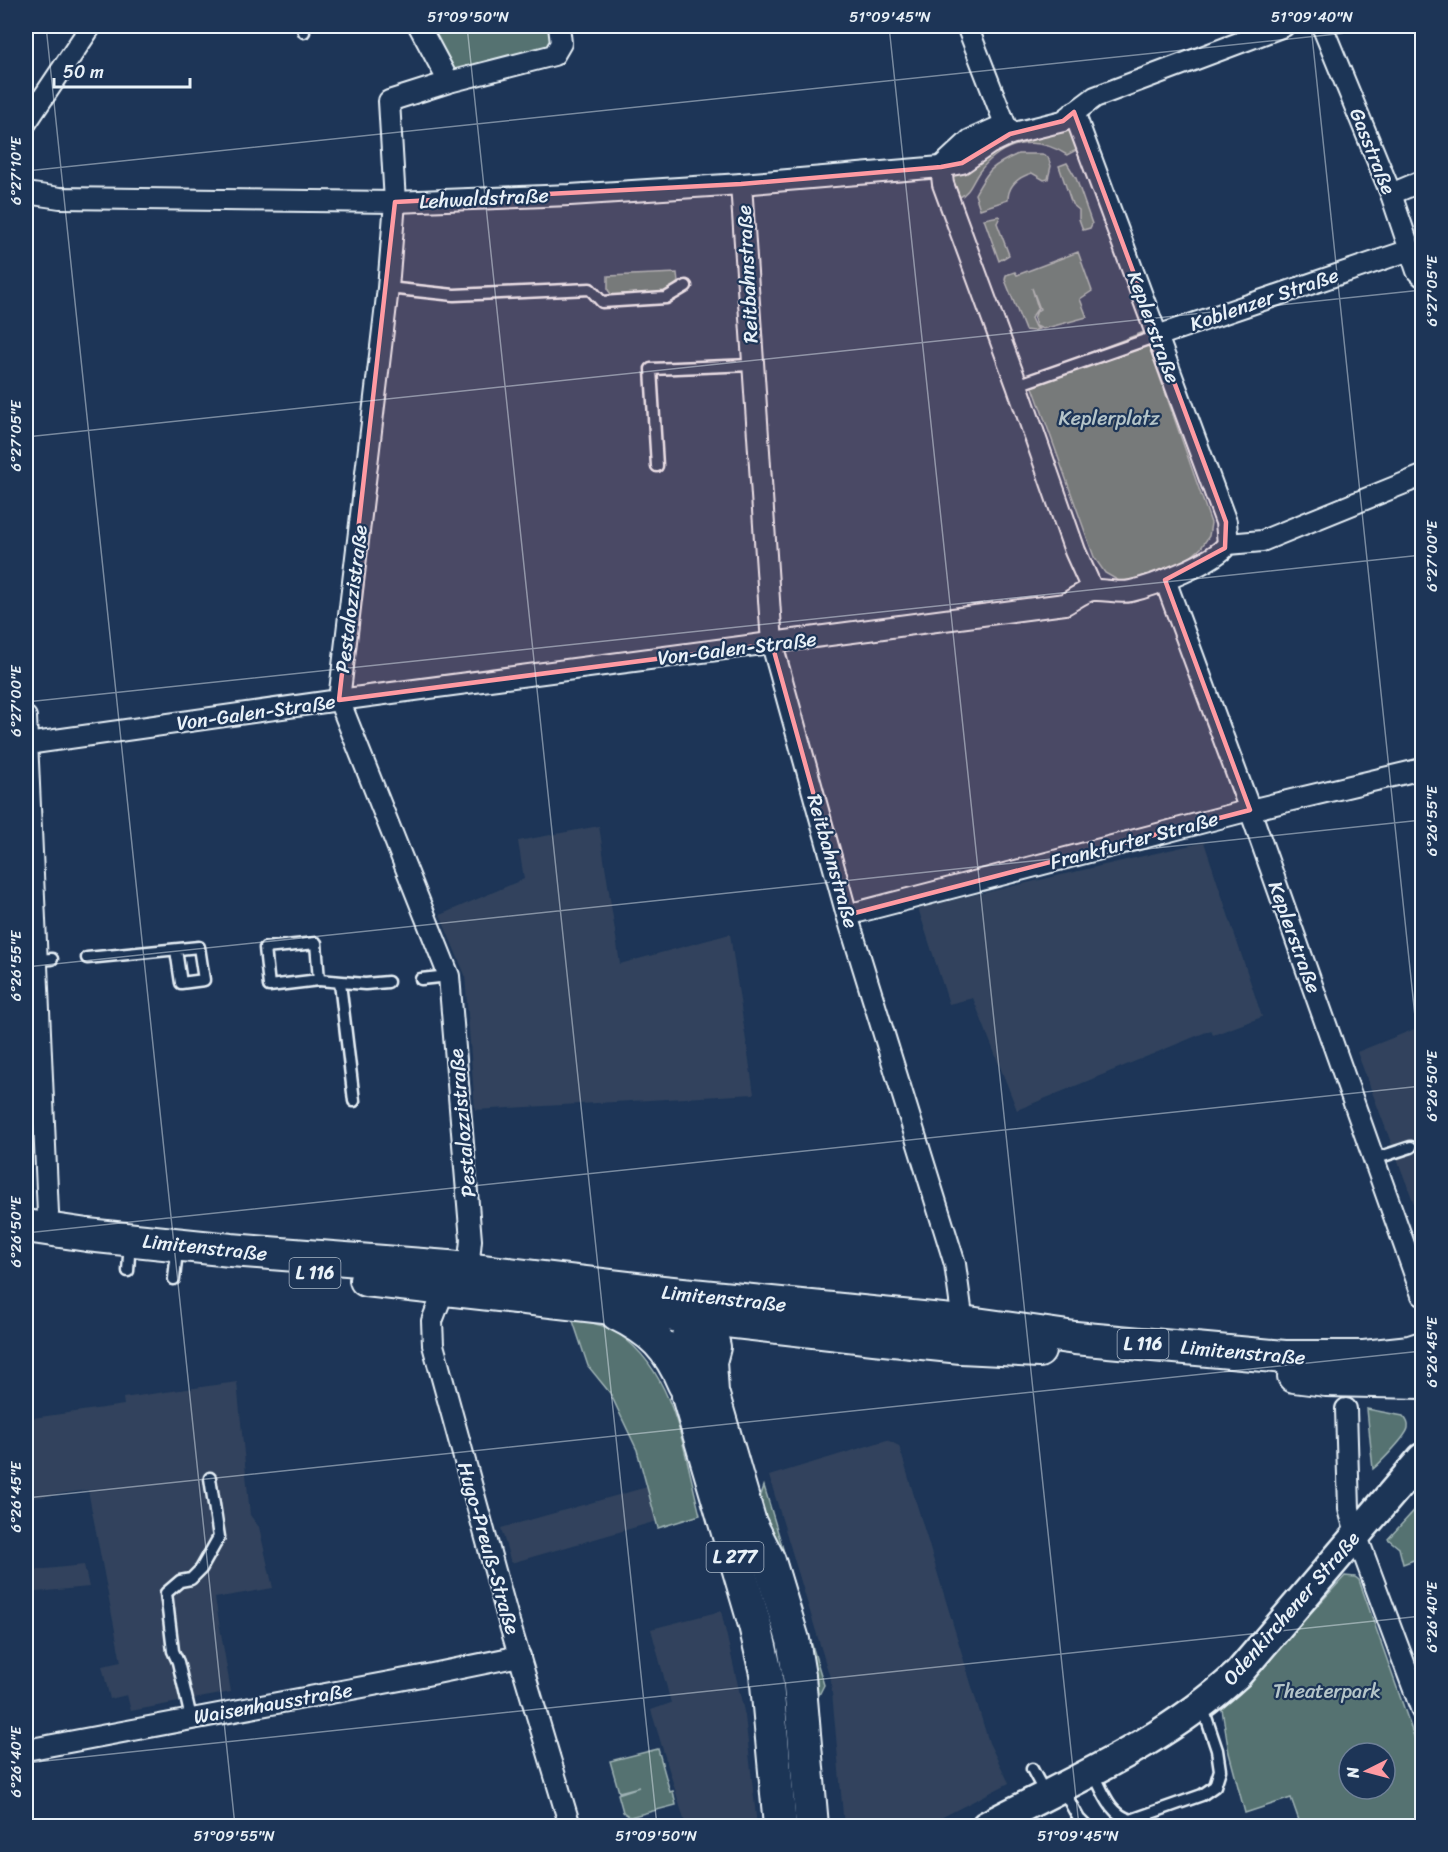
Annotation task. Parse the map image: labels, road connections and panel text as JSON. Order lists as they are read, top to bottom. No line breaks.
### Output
{"streets":{"main road":["Limitenstraße","L 116","L 277","Odenkirchener Straße"],"street":["Gasstraße","Lehwaldstraße","Reitbahnstraße","Koblenzer Straße","Keplerstraße","Pestalozzistraße","Von-Galen-Straße","Frankfurter Straße","Hugo-Preuß-Straße","Waisenhausstraße"]},"crossings":[["Gasstraße","Koblenzer Straße"],["Lehwaldstraße","Reitbahnstraße"],["Lehwaldstraße","Keplerstraße"],["Lehwaldstraße","Pestalozzistraße"],["Reitbahnstraße","Von-Galen-Straße"],["Reitbahnstraße","Frankfurter Straße"],["Reitbahnstraße","Limitenstraße"],["Koblenzer Straße","Keplerstraße"],["Keplerstraße","Frankfurter Straße"],["Pestalozzistraße","Von-Galen-Straße"],["Pestalozzistraße","Limitenstraße"],["Pestalozzistraße","Hugo-Preuß-Straße"],["Limitenstraße","L 116"],["Limitenstraße","Hugo-Preuß-Straße"],["Limitenstraße","L 277"],["L 116","L 277"],["Hugo-Preuß-Straße","Waisenhausstraße"]],"parks":["Keplerplatz","Theaterpark"],"scale_bar":"50 m","north":"left","coordinates":["51°09'50\"N","51°09'45\"N","51°09'40\"N","6°27'10\"E","6°27'05\"E","6°27'00\"E","6°26'55\"E","6°26'50\"E","6°26'45\"E","6°26'40\"E","51°09'55\"N"]}
